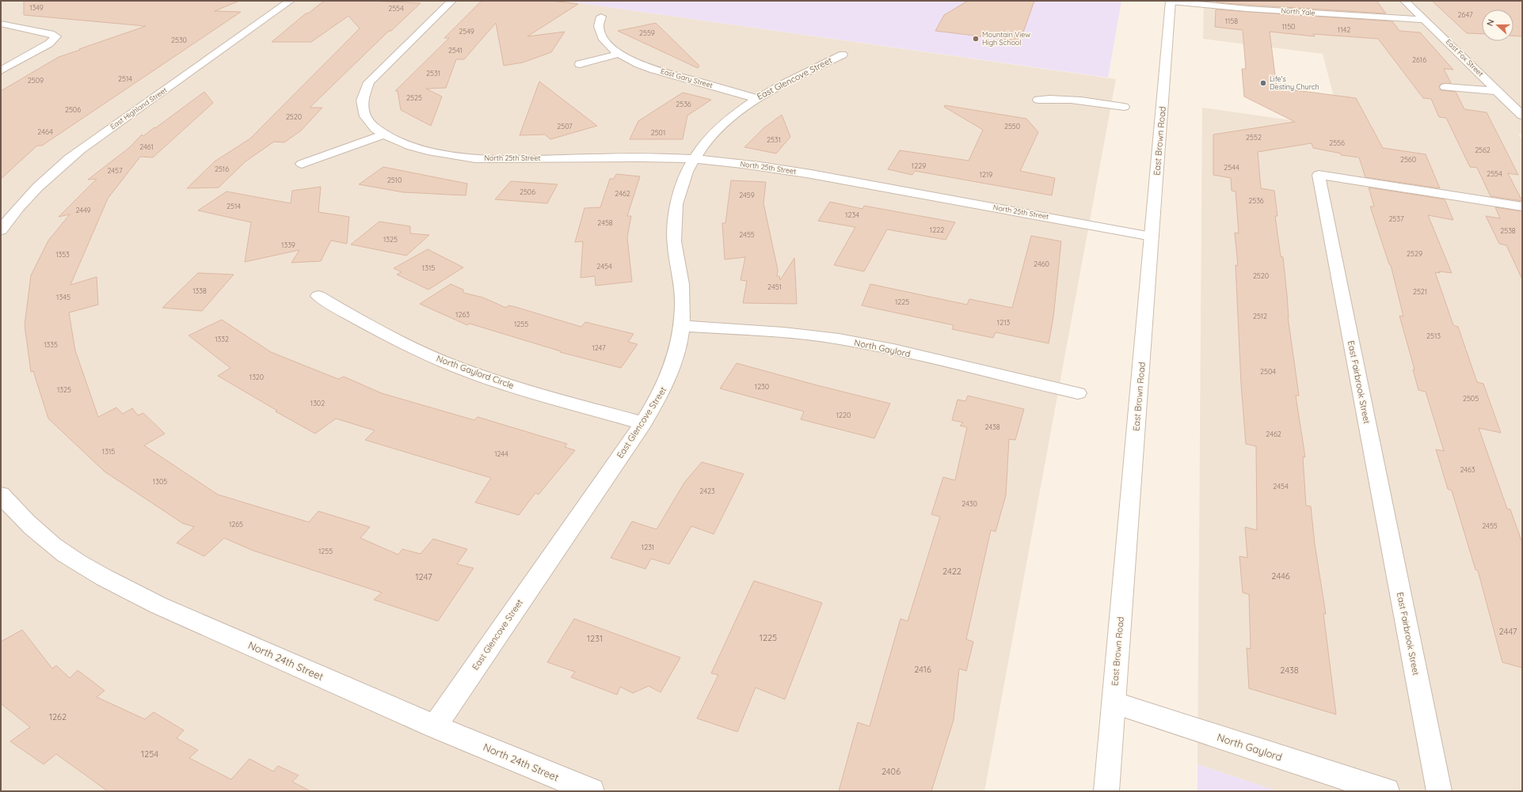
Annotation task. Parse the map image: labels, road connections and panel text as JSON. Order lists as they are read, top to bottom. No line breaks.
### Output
{"streets":{"street":["North Yale","East Fox Street","East Gary Street","East Glencove Street","East Highland Street","East Brown Road","North 25th Street","North Gaylord","North Gaylord Circle","East Fairbrook Street","North 24th Street"]},"crossings":[["North Yale","East Fox Street"],["North Yale","East Brown Road"],["East Gary Street","East Glencove Street"],["East Glencove Street","North 25th Street"],["East Glencove Street","North Gaylord"],["East Glencove Street","North Gaylord Circle"],["East Glencove Street","North 24th Street"],["East Brown Road","North 25th Street"],["East Brown Road","North Gaylord"]],"places":["Mountain View High School","Life's Destiny Church"],"house_numbers":["1349","2554","2647","1158","1150","1142","2549","2559","2530","2541","2616","2531","2514","2509","2525","2536","2506","2520","2507","2550","2464","2501","2552","2531","2556","2461","2562","2560","1229","2544","2516","2457","2554","1219","2510","2506","2462","2459","2536","2514","2449","1234","2537","2458","1222","2538","2455","1325","1339","2529","1353","2460","2454","1315","2520","2451","1338","2521","1345","1225","1263","2512","1213","1255","2513","1332","1335","1247","2504","1320","1230","1325","2505","1302","1220","2438","2462","1315","1244","2463","1305","2454","2423","2430","1265","2455","1231","1255","2422","2446","1247","2447","1225","1231","2416","2438","1262","1254","2406"],"north":"left"}
